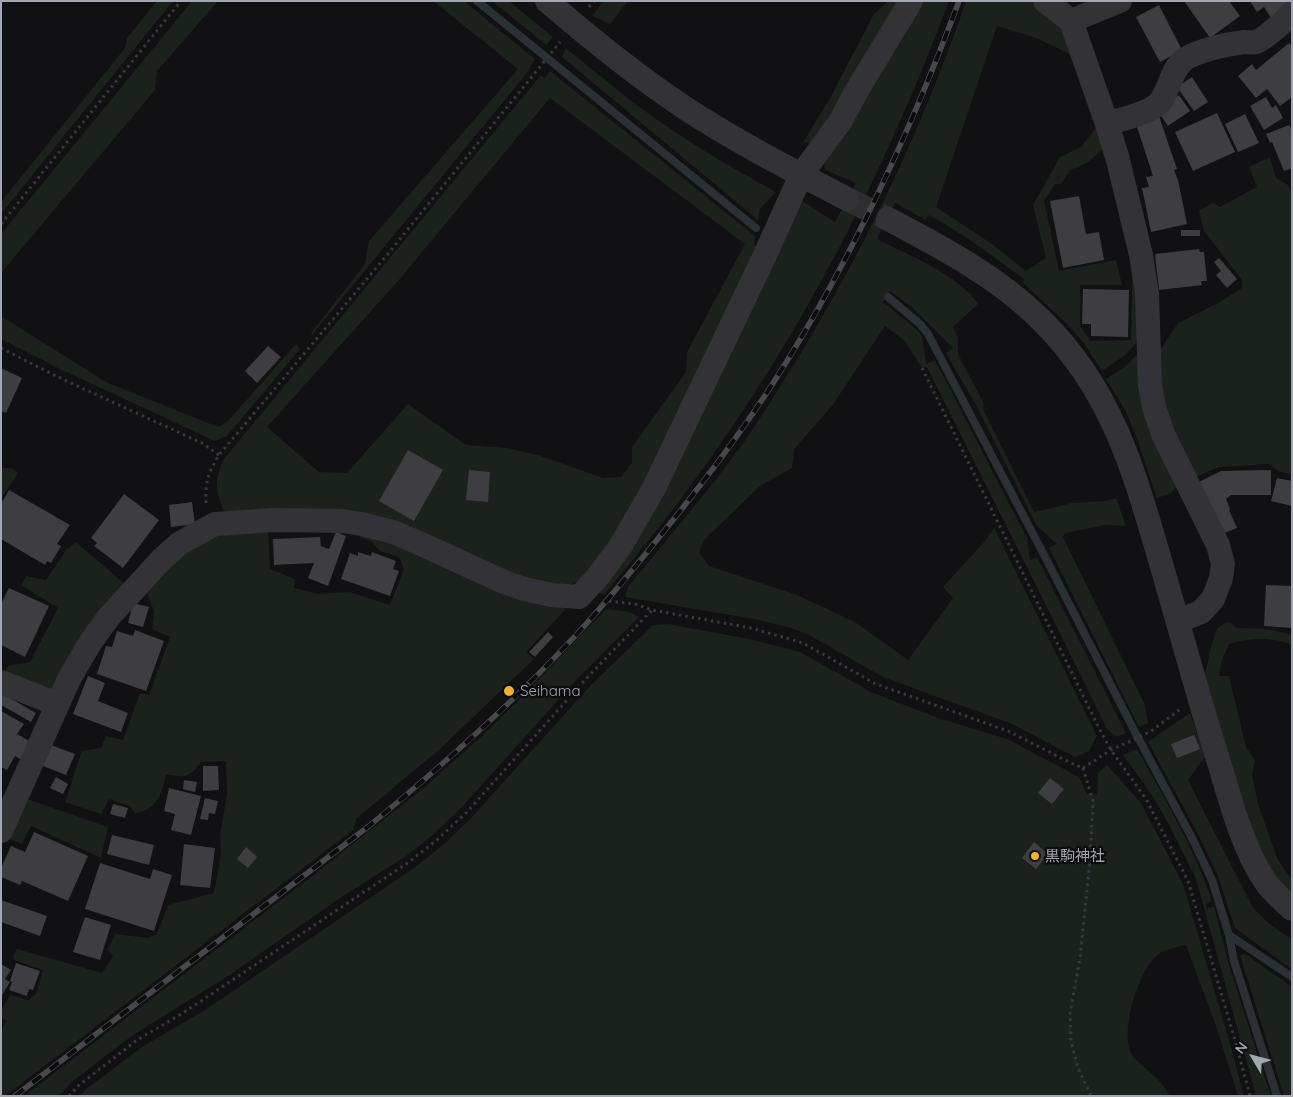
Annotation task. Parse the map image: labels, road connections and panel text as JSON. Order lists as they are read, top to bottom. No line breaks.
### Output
{"places":["Seihama","黒駒神社"],"north":"top left"}
